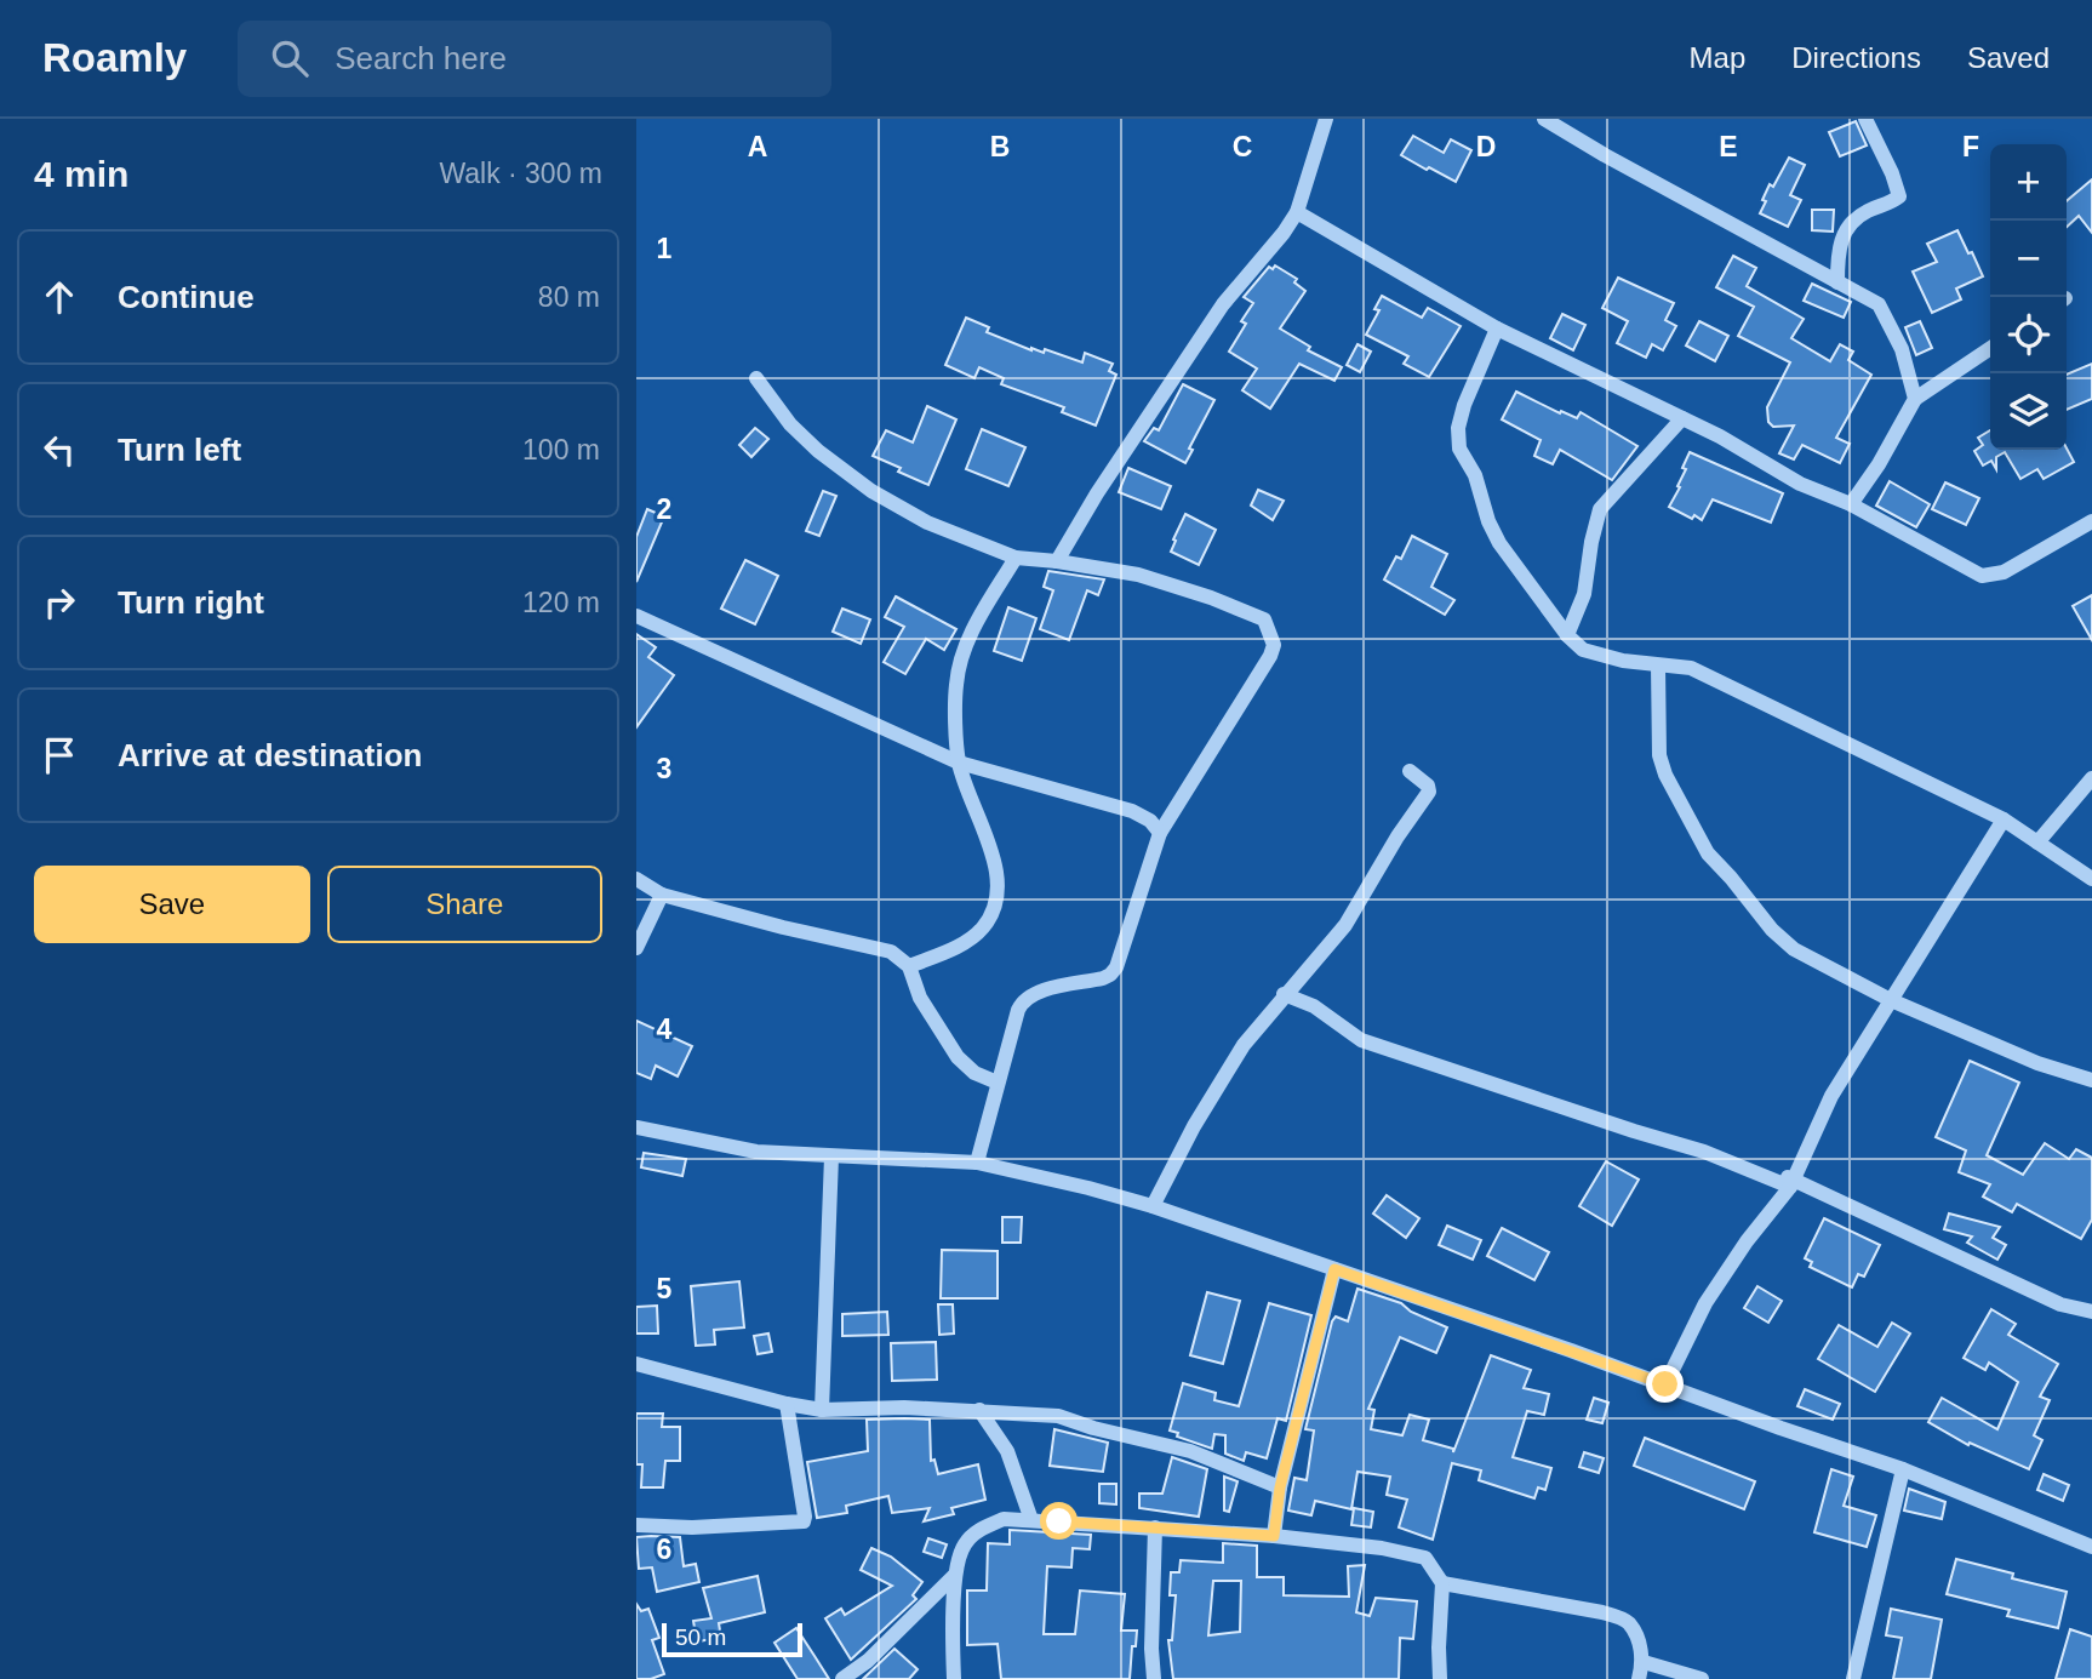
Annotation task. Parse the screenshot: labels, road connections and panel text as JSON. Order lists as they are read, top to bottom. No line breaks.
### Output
{"scale_bar":"50 m","page":{"header":"Roamly","search":"Search here","nav":["Map","Directions","Saved"],"heading":["4 min","Walk · 300 m"],"map_buttons":["+","−"],"list":[["Continue","80 m"],["Turn left","100 m"],["Turn right","120 m"],"Arrive at destination"],"buttons":["Save","Share"],"scale":"50 m"},"grid":{"columns":["A","B","C","D","E","F"],"rows":["1","2","3","4","5","6"]}}
